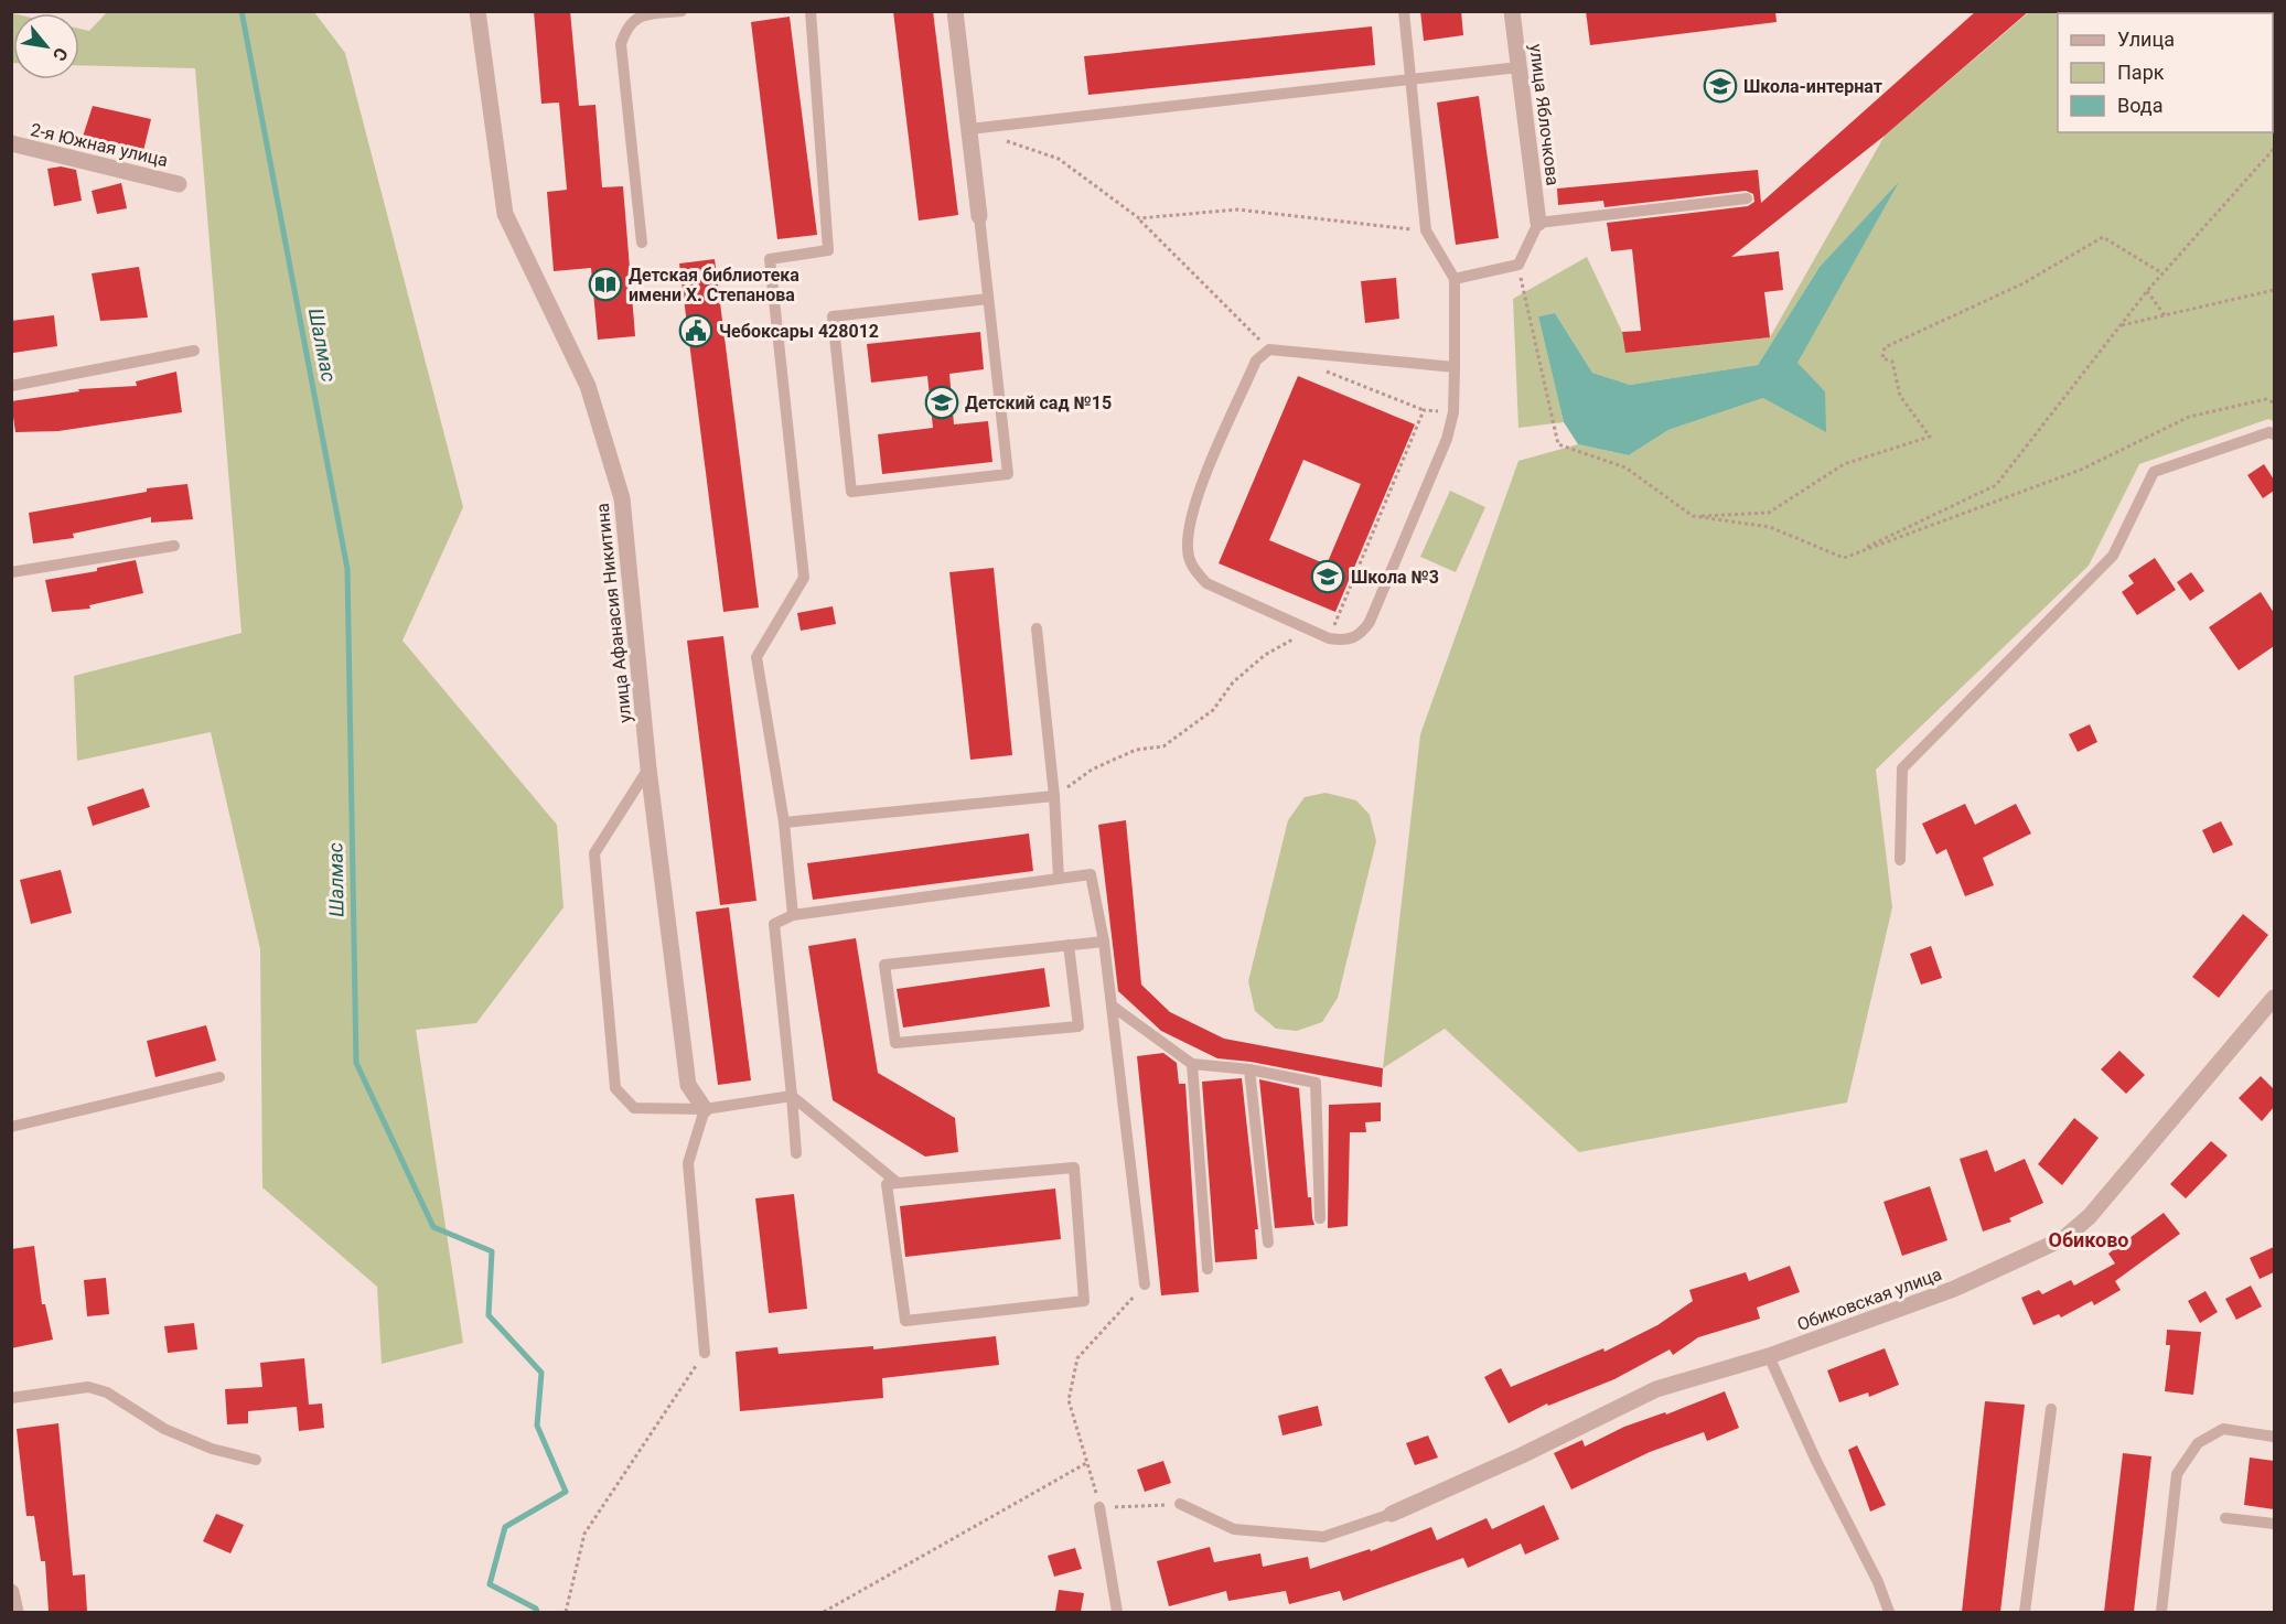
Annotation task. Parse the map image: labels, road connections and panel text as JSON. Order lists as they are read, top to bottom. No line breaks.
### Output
{"streets":{"street":["улица Яблочкова","2-я Южная улица","улица Афанасия Никитина","Обиковская улица"]},"districts":["Обиково"],"water":["Шалмас"],"places":{"school or university":["Школа-интернат","Детский сад №15","Школа №3"],"library":["Детская библиотека имени Х. Степанова"],"public building":["Чебоксары 428012"]},"legend":["Улица","Парк","Вода"],"north":"bottom right"}
